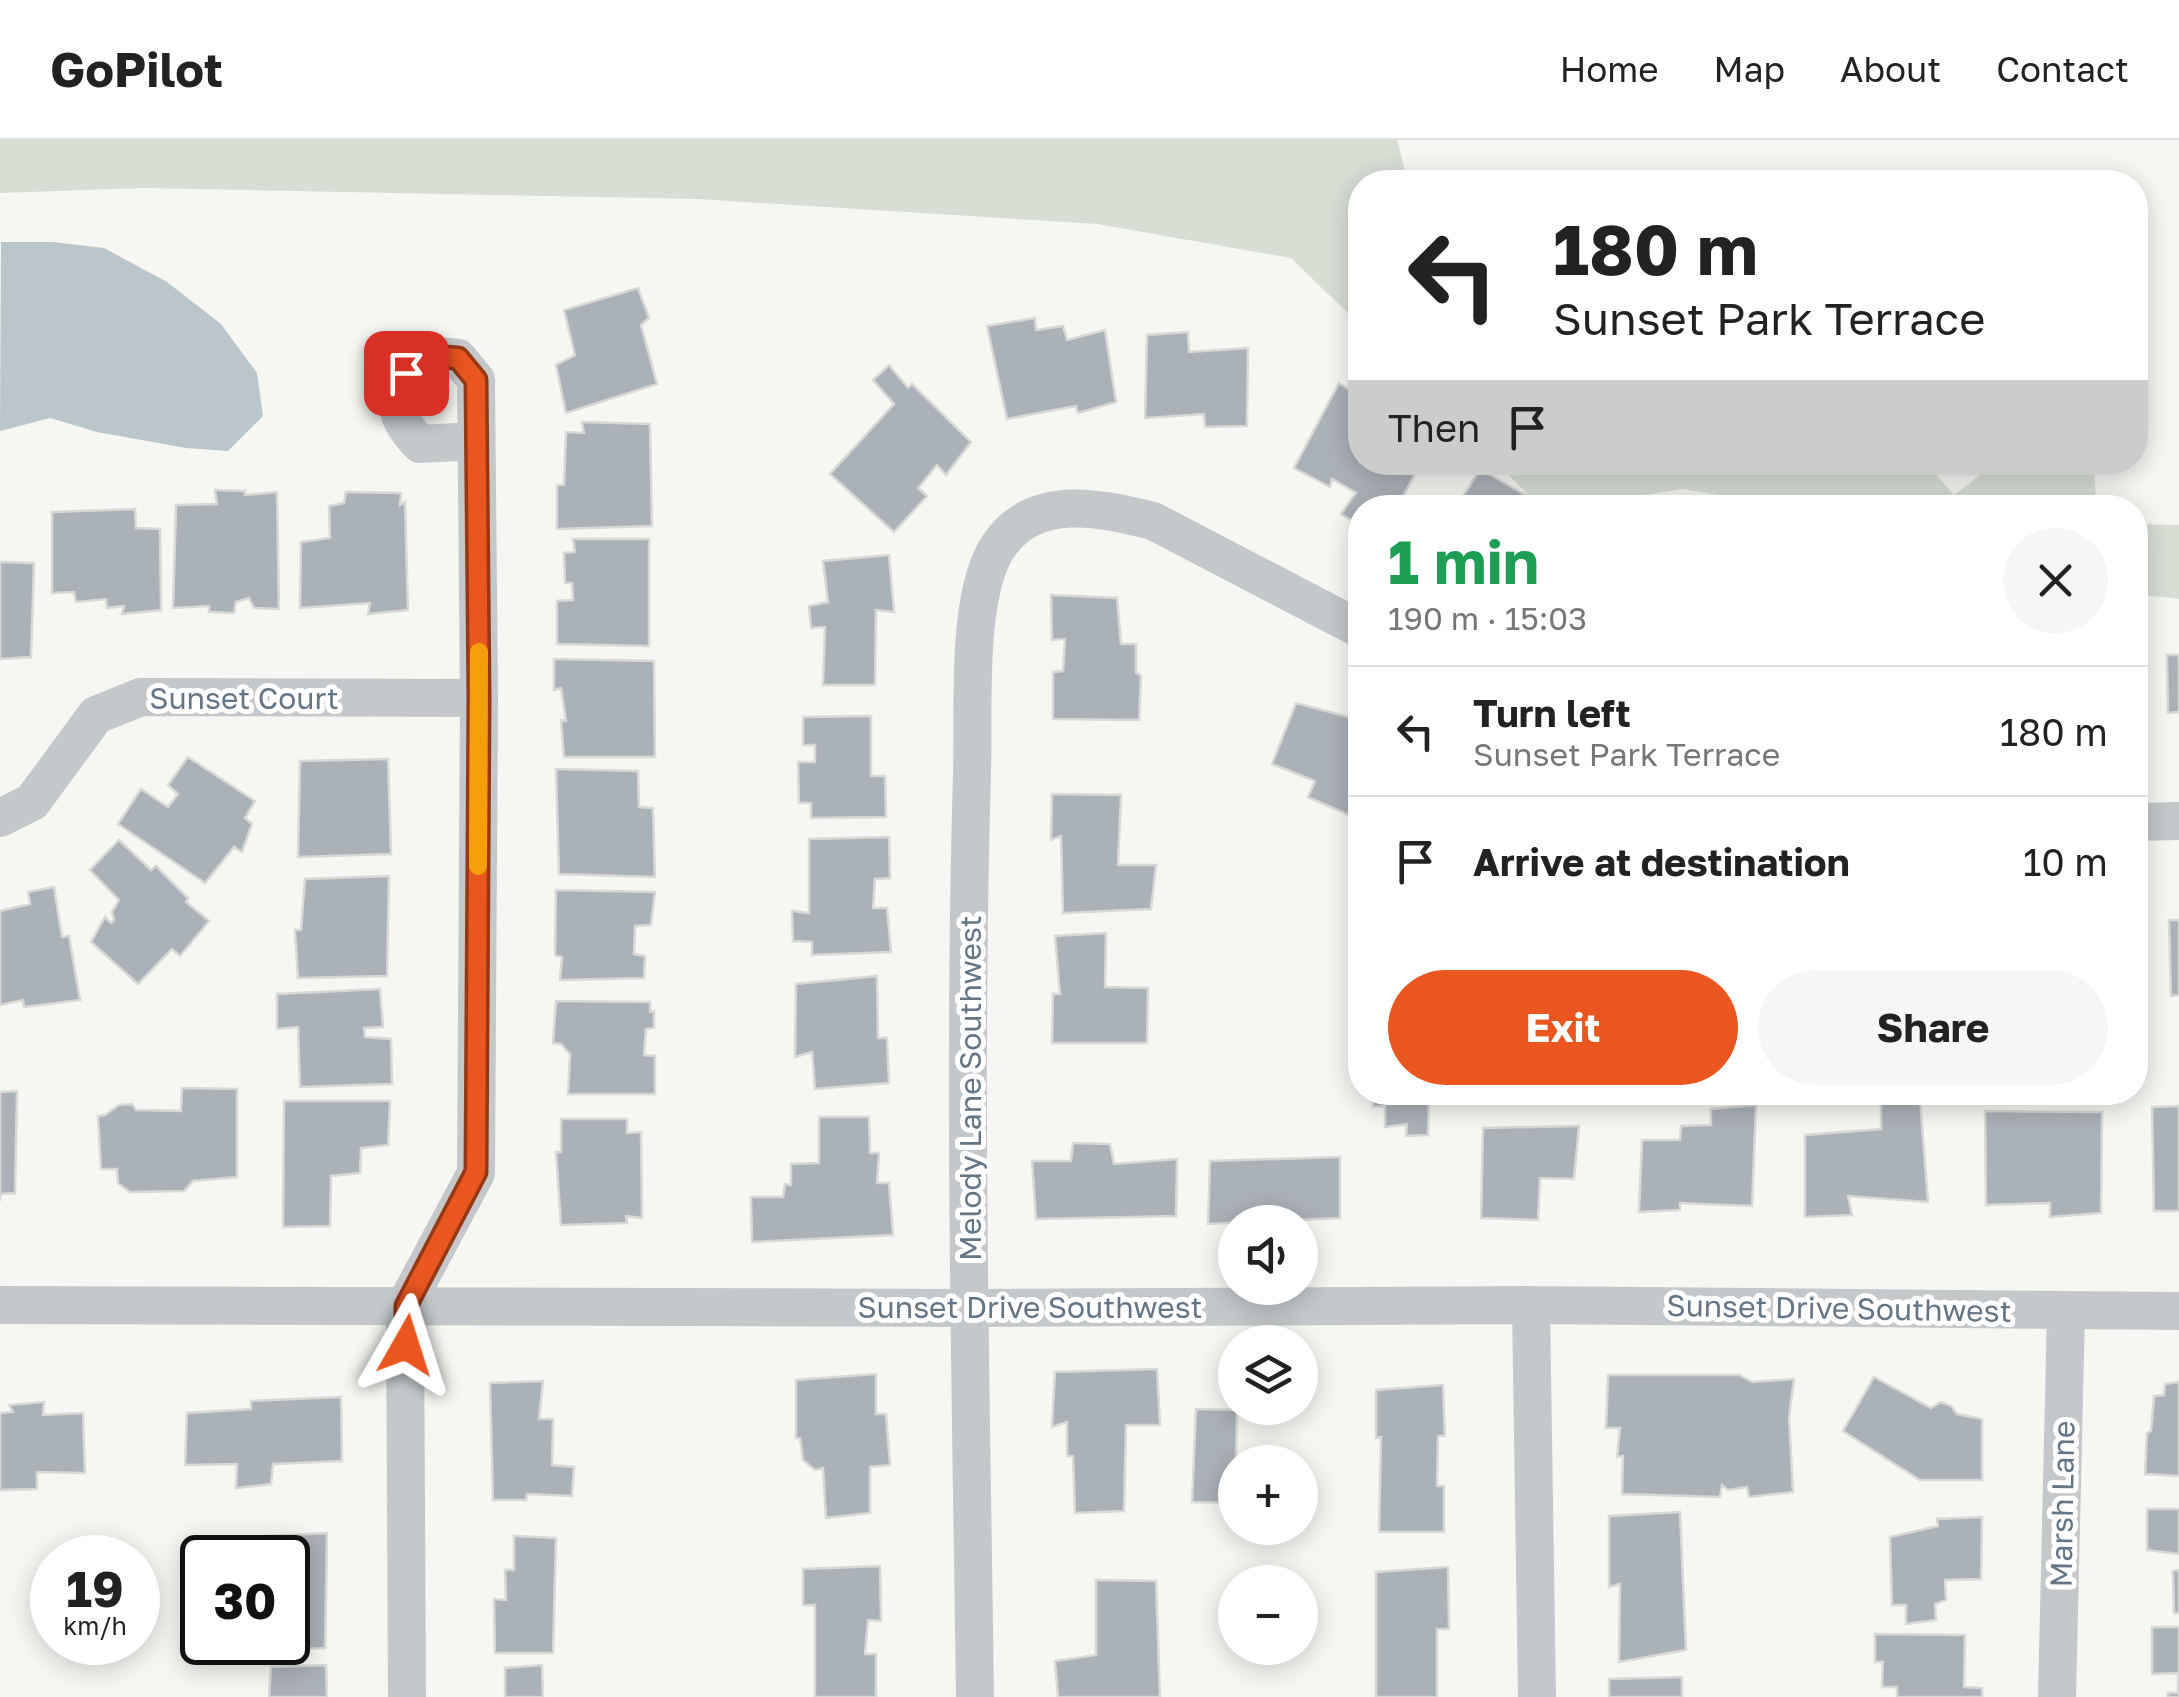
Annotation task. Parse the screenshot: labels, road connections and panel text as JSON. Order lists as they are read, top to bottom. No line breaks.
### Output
{"streets":{"street":["Sunset Court","Melody Lane Southwest","Sunset Drive Southwest","Marsh Lane"]},"crossings":[["Melody Lane Southwest","Sunset Drive Southwest"],["Sunset Drive Southwest","Marsh Lane"]],"page":{"header":"GoPilot","nav":["Home","Map","About","Contact"],"turn":["180 m","Sunset Park Terrace"],"then":"Then","heading":["1 min","190 m · 15:03"],"list":[{"name":"Turn left","note":"Sunset Park Terrace","value":"180 m"},{"name":"Arrive at destination","value":"10 m"}],"buttons":["Exit","Share"],"map_buttons":["+","−"],"speed":"19 km/h","limit":"30"}}
